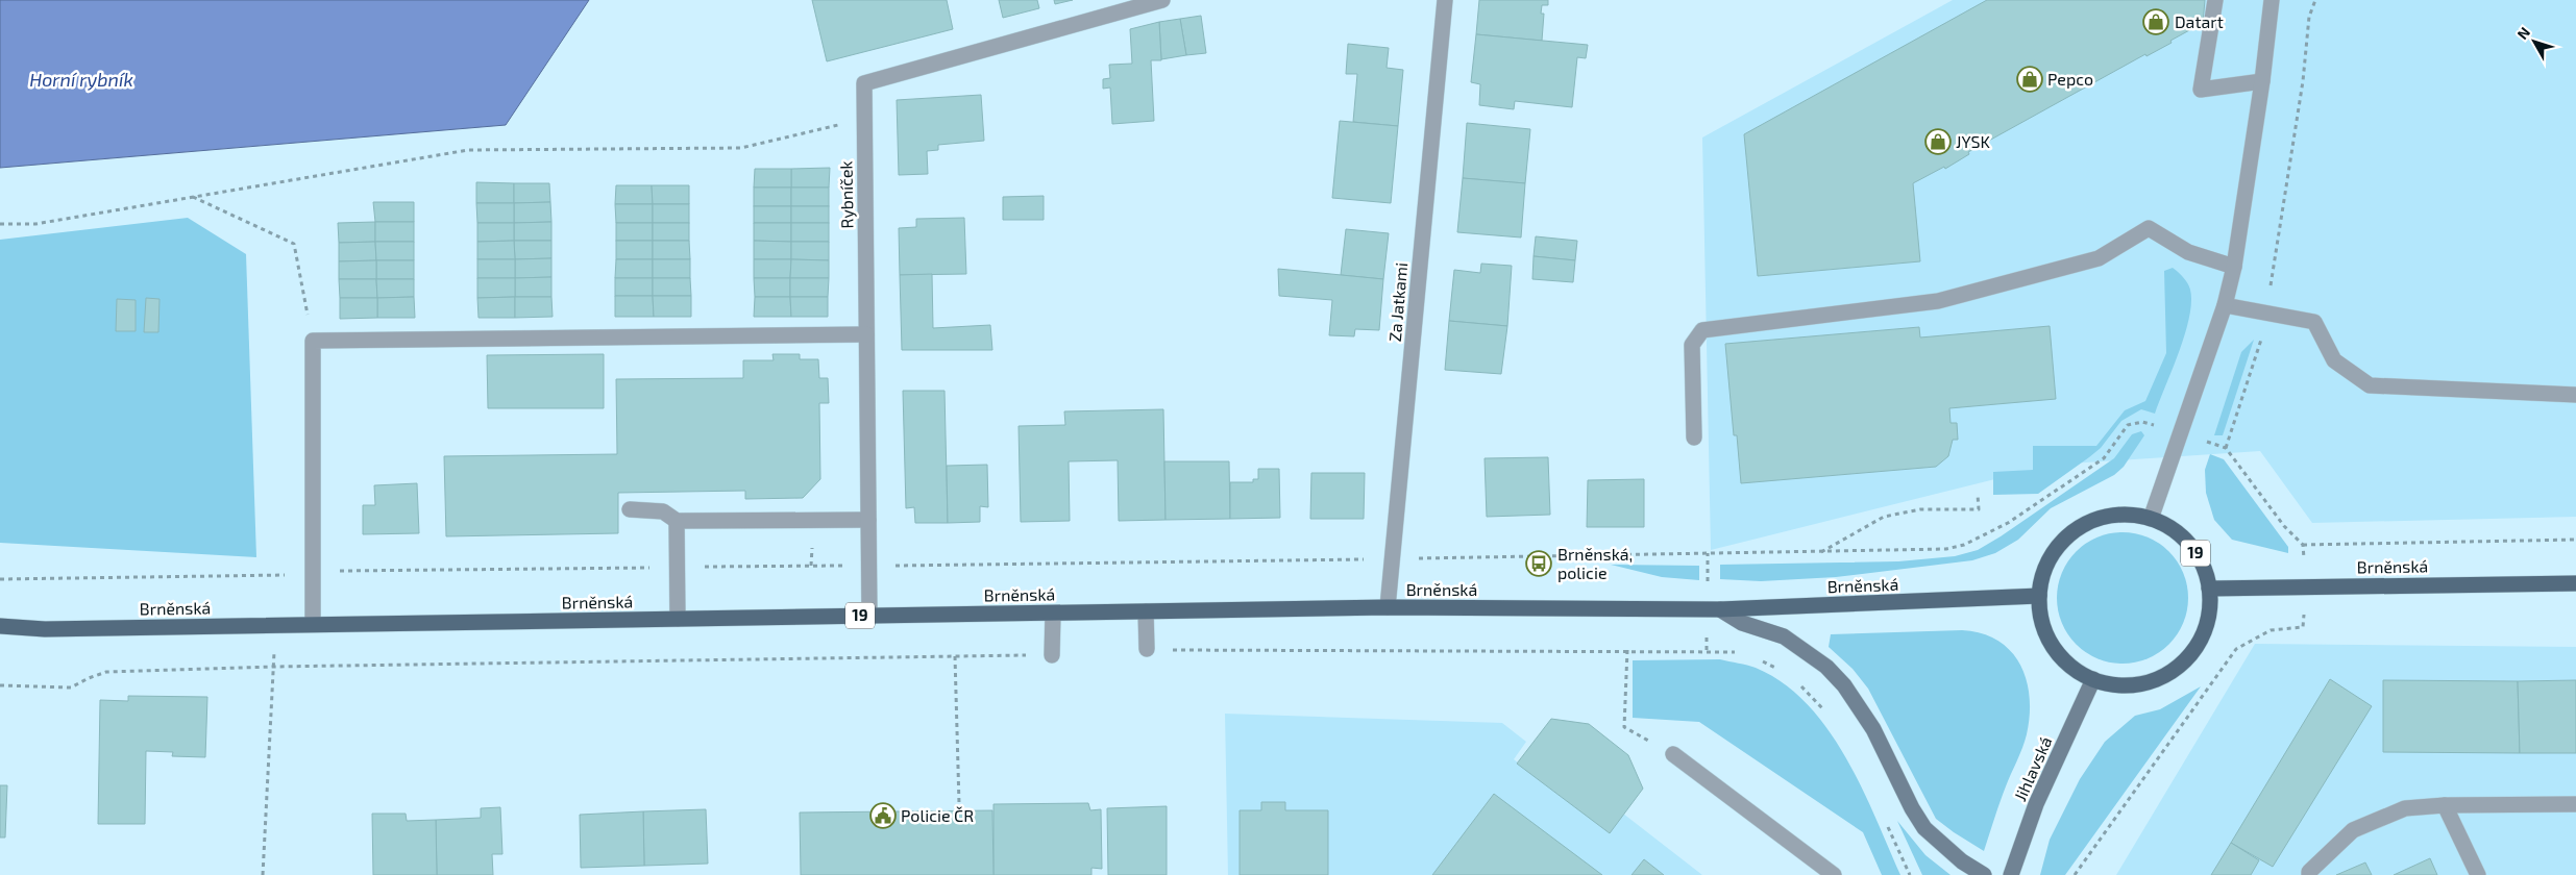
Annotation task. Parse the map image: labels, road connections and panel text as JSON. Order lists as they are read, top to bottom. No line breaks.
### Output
{"streets":{"main road":["19","Brněnská","Jihlavská"],"street":["Rybníček","Za Jatkami"]},"crossings":[["Rybníček","Brněnská"],["Za Jatkami","Brněnská"],["19","Brněnská"],["19","Jihlavská"],["Brněnská","Jihlavská"]],"water":["Horní rybník"],"places":{"shop":["Datart","Pepco","JYSK"],"bus stop":["Brněnská, policie"],"public building":["Policie ČR"]},"north":"top left"}
